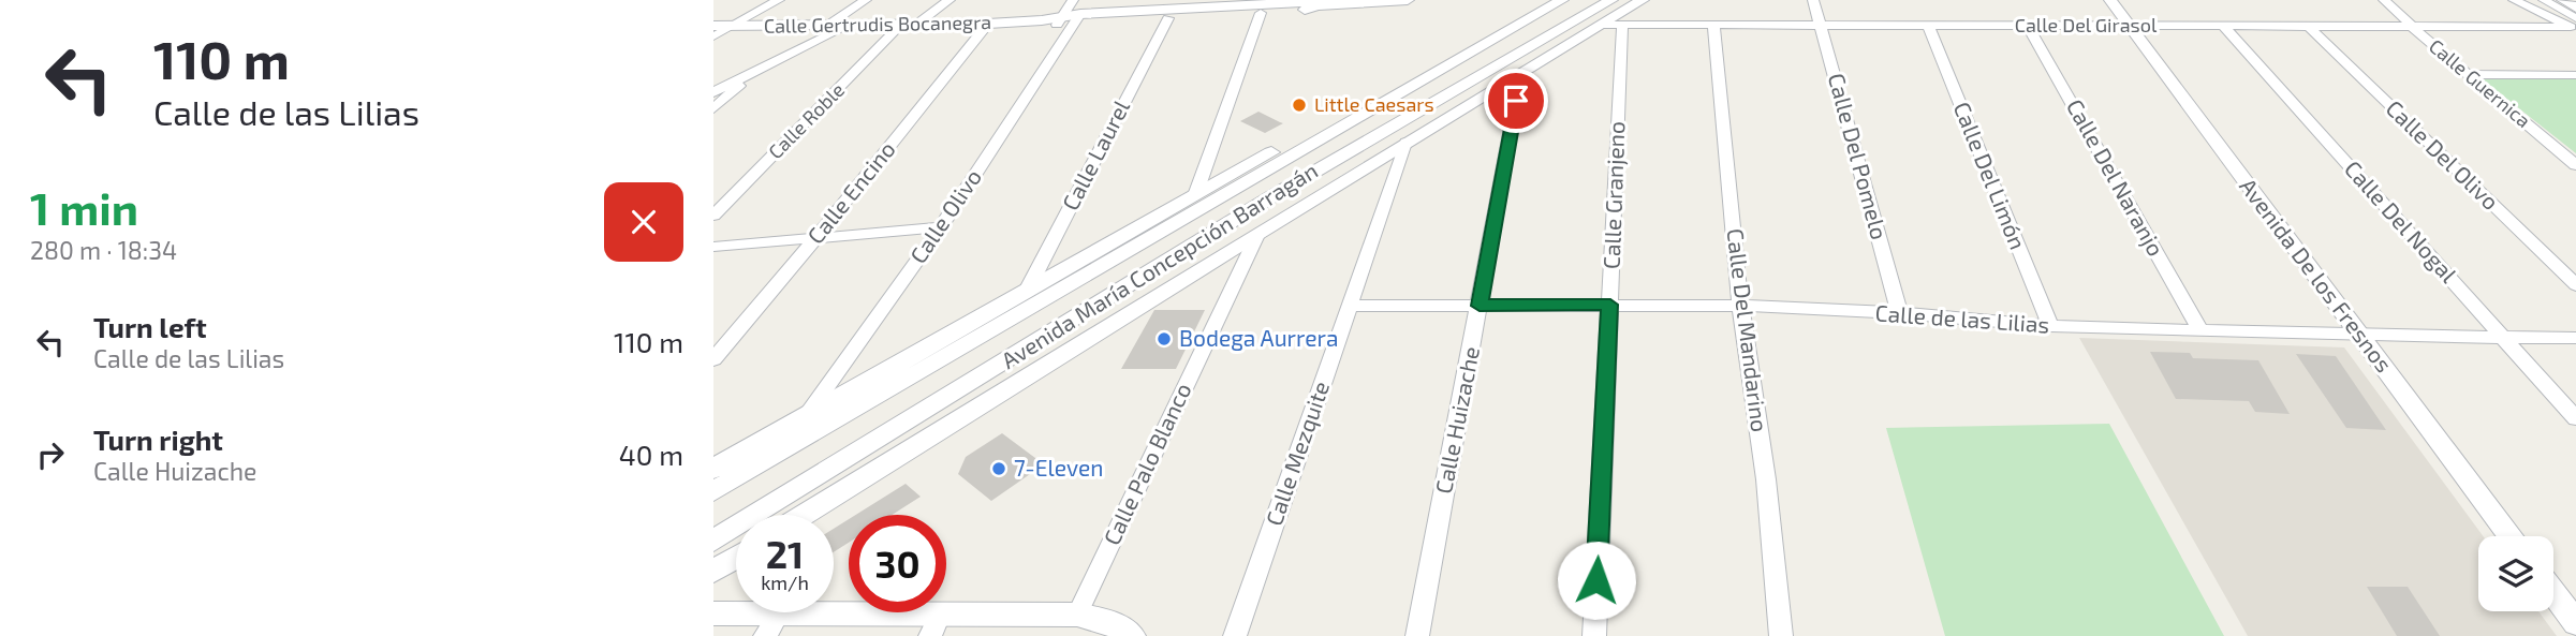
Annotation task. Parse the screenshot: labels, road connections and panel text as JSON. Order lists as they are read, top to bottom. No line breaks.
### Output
{"streets":{"street":["Calle Gertrudis Bocanegra","Calle Del Girasol","Calle Guernica","Calle Roble","Calle Laurel","Calle Del Olivo","Calle Del Pomelo","Calle Del Limón","Calle Del Naranjo","Calle Encino","Calle Granjeno","Calle Olivo","Calle Del Nogal","Avenida María Concepción Barragán","Avenida De los Fresnos","Calle de las Lilias","Calle Del Mandarino","Calle Huizache","Calle Mezquite","Calle Palo Blanco"]},"crossings":[["Calle Gertrudis Bocanegra","Calle Roble"],["Calle Gertrudis Bocanegra","Calle Laurel"],["Calle Gertrudis Bocanegra","Calle Encino"],["Calle Gertrudis Bocanegra","Calle Olivo"],["Calle Del Girasol","Calle Guernica"],["Calle Del Girasol","Calle Del Olivo"],["Calle Del Girasol","Calle Del Pomelo"],["Calle Del Girasol","Calle Del Limón"],["Calle Del Girasol","Calle Del Naranjo"],["Calle Del Girasol","Calle Granjeno"],["Calle Del Girasol","Calle Del Nogal"],["Calle Del Girasol","Avenida María Concepción Barragán"],["Calle Del Girasol","Avenida De los Fresnos"],["Calle Del Girasol","Calle Del Mandarino"],["Calle Laurel","Avenida María Concepción Barragán"],["Calle Del Pomelo","Calle de las Lilias"],["Calle Del Limón","Calle de las Lilias"],["Calle Del Naranjo","Calle de las Lilias"],["Calle Granjeno","Calle de las Lilias"],["Calle Olivo","Avenida María Concepción Barragán"],["Calle Del Nogal","Calle de las Lilias"],["Avenida María Concepción Barragán","Calle Huizache"],["Avenida María Concepción Barragán","Calle Mezquite"],["Avenida María Concepción Barragán","Calle Palo Blanco"],["Avenida De los Fresnos","Calle de las Lilias"],["Calle de las Lilias","Calle Del Mandarino"],["Calle de las Lilias","Calle Huizache"],["Calle de las Lilias","Calle Mezquite"]],"places":["Little Caesars","Bodega Aurrera","7-Eleven"],"page":{"turn":["110 m","Calle de las Lilias"],"heading":["1 min","280 m · 18:34"],"list":[{"name":"Turn left","note":"Calle de las Lilias","value":"110 m"},{"name":"Turn right","note":"Calle Huizache","value":"40 m"}],"speed":"21 km/h","limit":"30"}}
